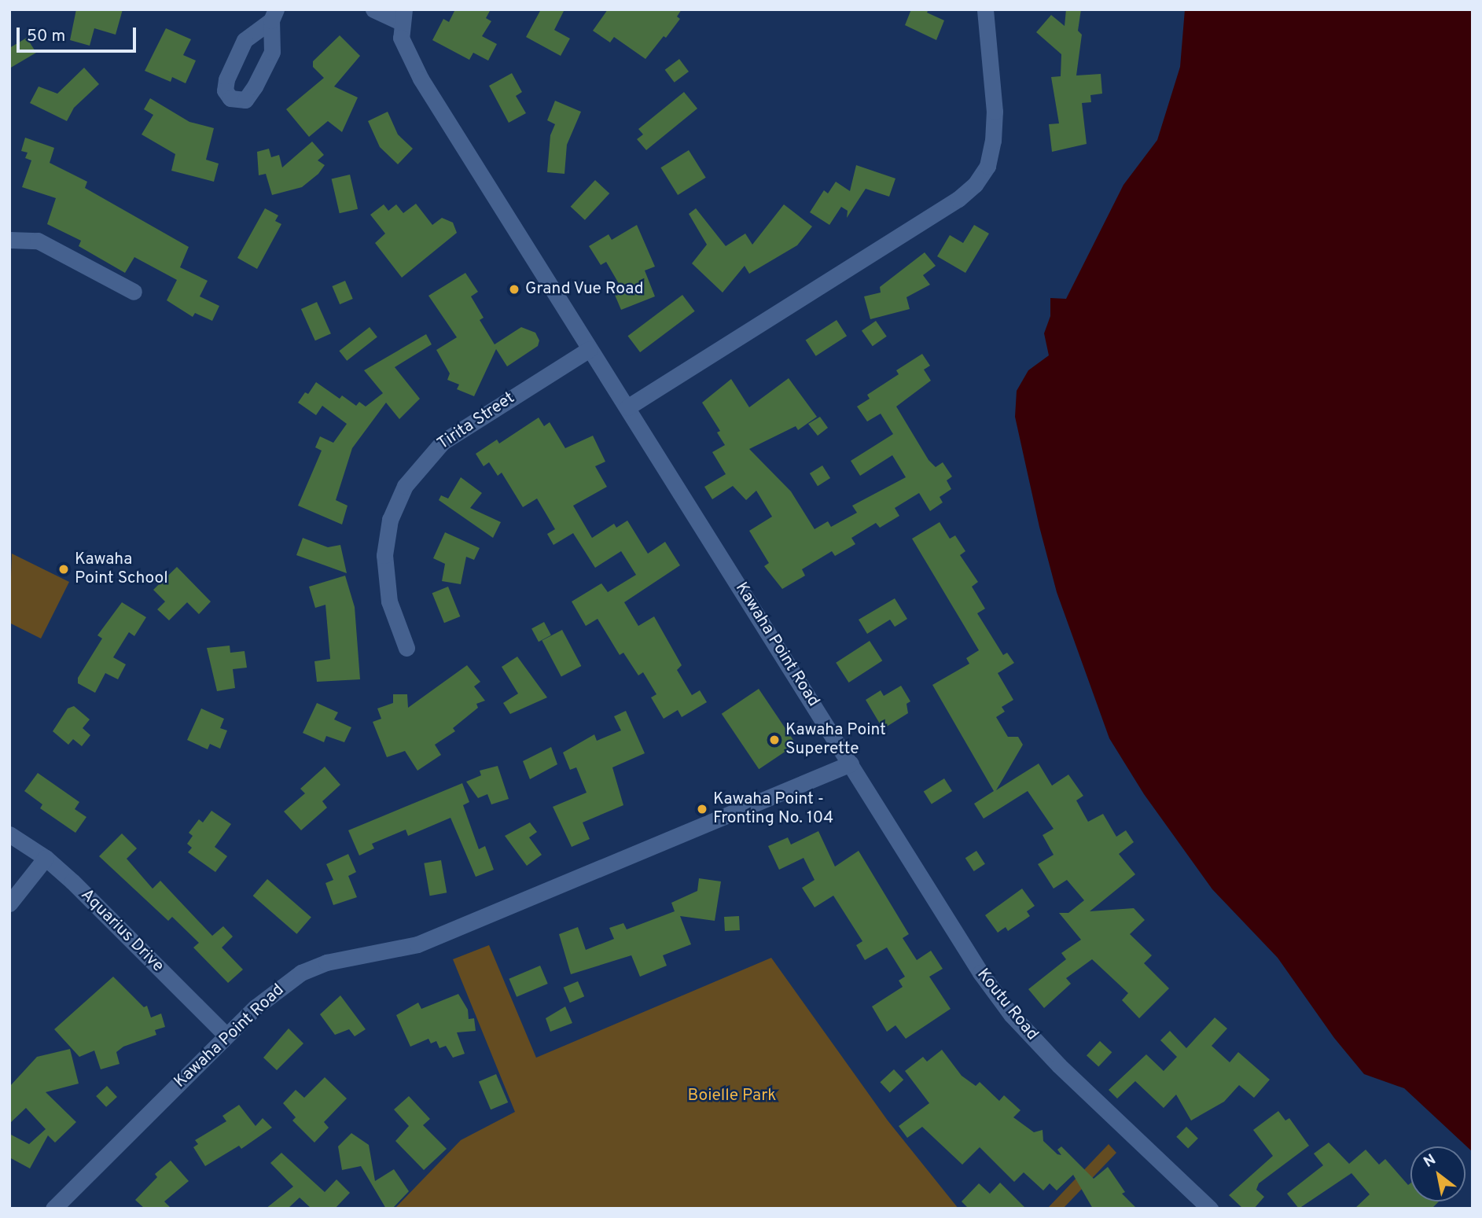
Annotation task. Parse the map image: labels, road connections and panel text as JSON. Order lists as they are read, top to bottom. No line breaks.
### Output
{"streets":{"street":["Tirita Street","Kawaha Point Road","Aquarius Drive","Koutu Road"]},"crossings":[["Kawaha Point Road","Aquarius Drive"],["Kawaha Point Road","Koutu Road"]],"parks":["Boielle Park"],"places":["Grand Vue Road","Kawaha Point School","Kawaha Point Superette","Kawaha Point - Fronting No. 104"],"scale_bar":"50 m","north":"top left"}
